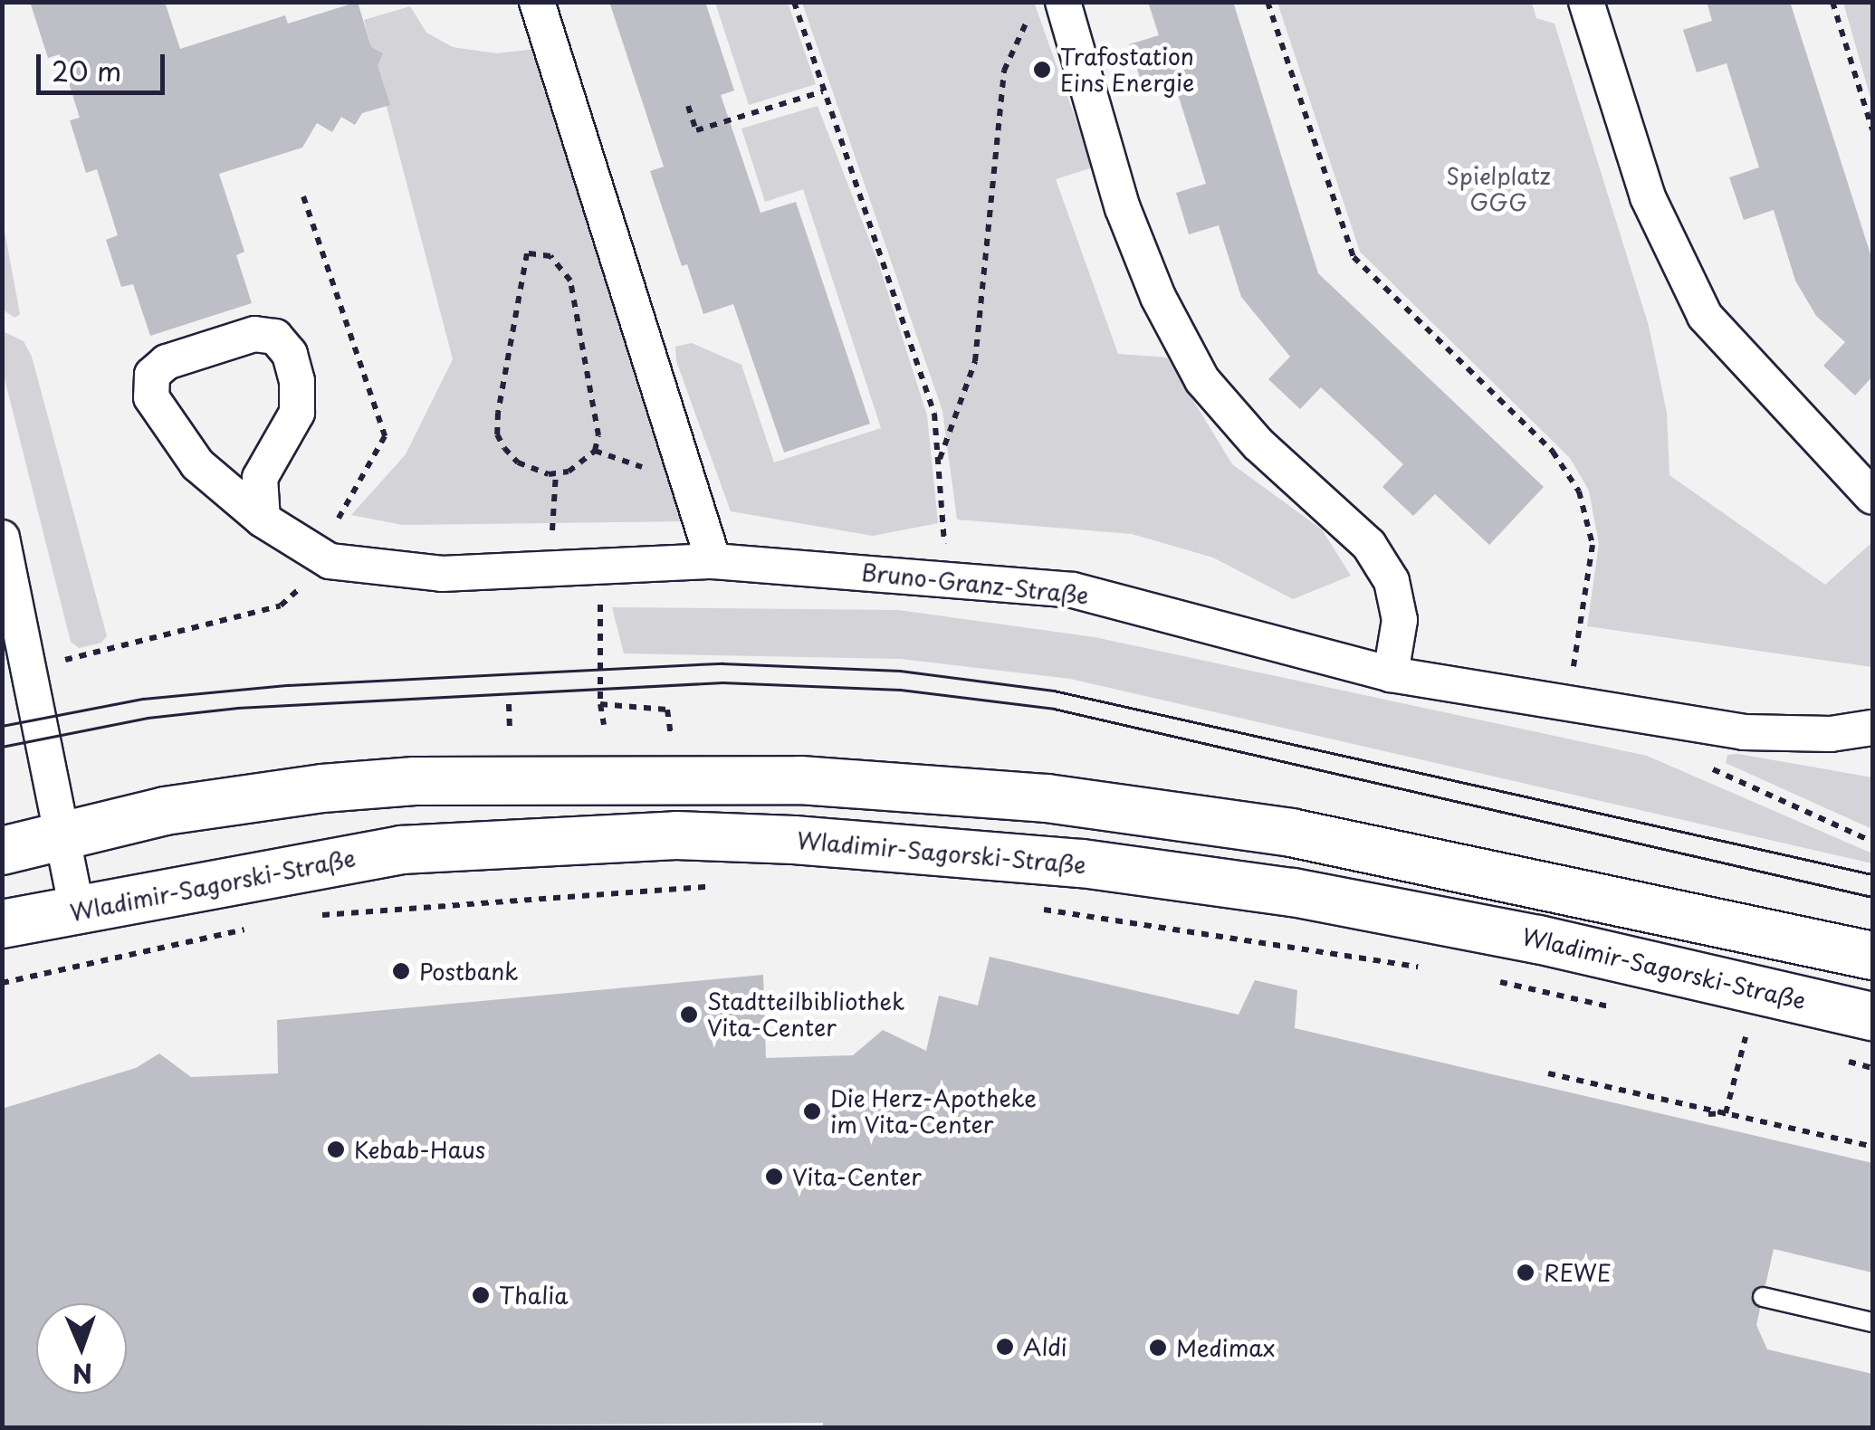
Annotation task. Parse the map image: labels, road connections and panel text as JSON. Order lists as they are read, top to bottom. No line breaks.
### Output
{"streets":{"main road":["Wladimir-Sagorski-Straße"],"street":["Bruno-Granz-Straße"]},"parks":["Spielplatz GGG"],"places":["Trafostation Eins Energie","Postbank","Stadtteilbibliothek Vita-Center","Die Herz-Apotheke im Vita-Center","Kebab-Haus","Vita-Center","REWE","Thalia","Aldi","Medimax"],"scale_bar":"20 m","north":"bottom"}
